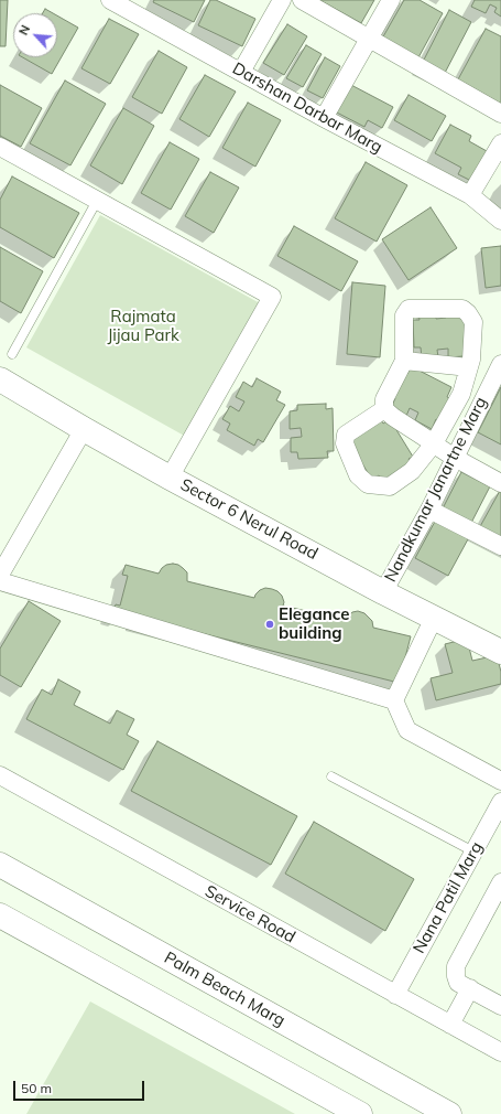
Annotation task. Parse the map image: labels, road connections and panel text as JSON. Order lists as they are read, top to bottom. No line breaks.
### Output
{"streets":{"main road":["Sector 6 Nerul Road","Palm Beach Marg"],"street":["Darshan Darbar Marg","Nandkumar Janartne Marg","Nana Patil Marg","Service Road"]},"crossings":[["Nandkumar Janartne Marg","Sector 6 Nerul Road"],["Nana Patil Marg","Service Road"]],"parks":["Rajmata Jijau Park"],"places":["Elegance building"],"scale_bar":"50 m","north":"top left"}
